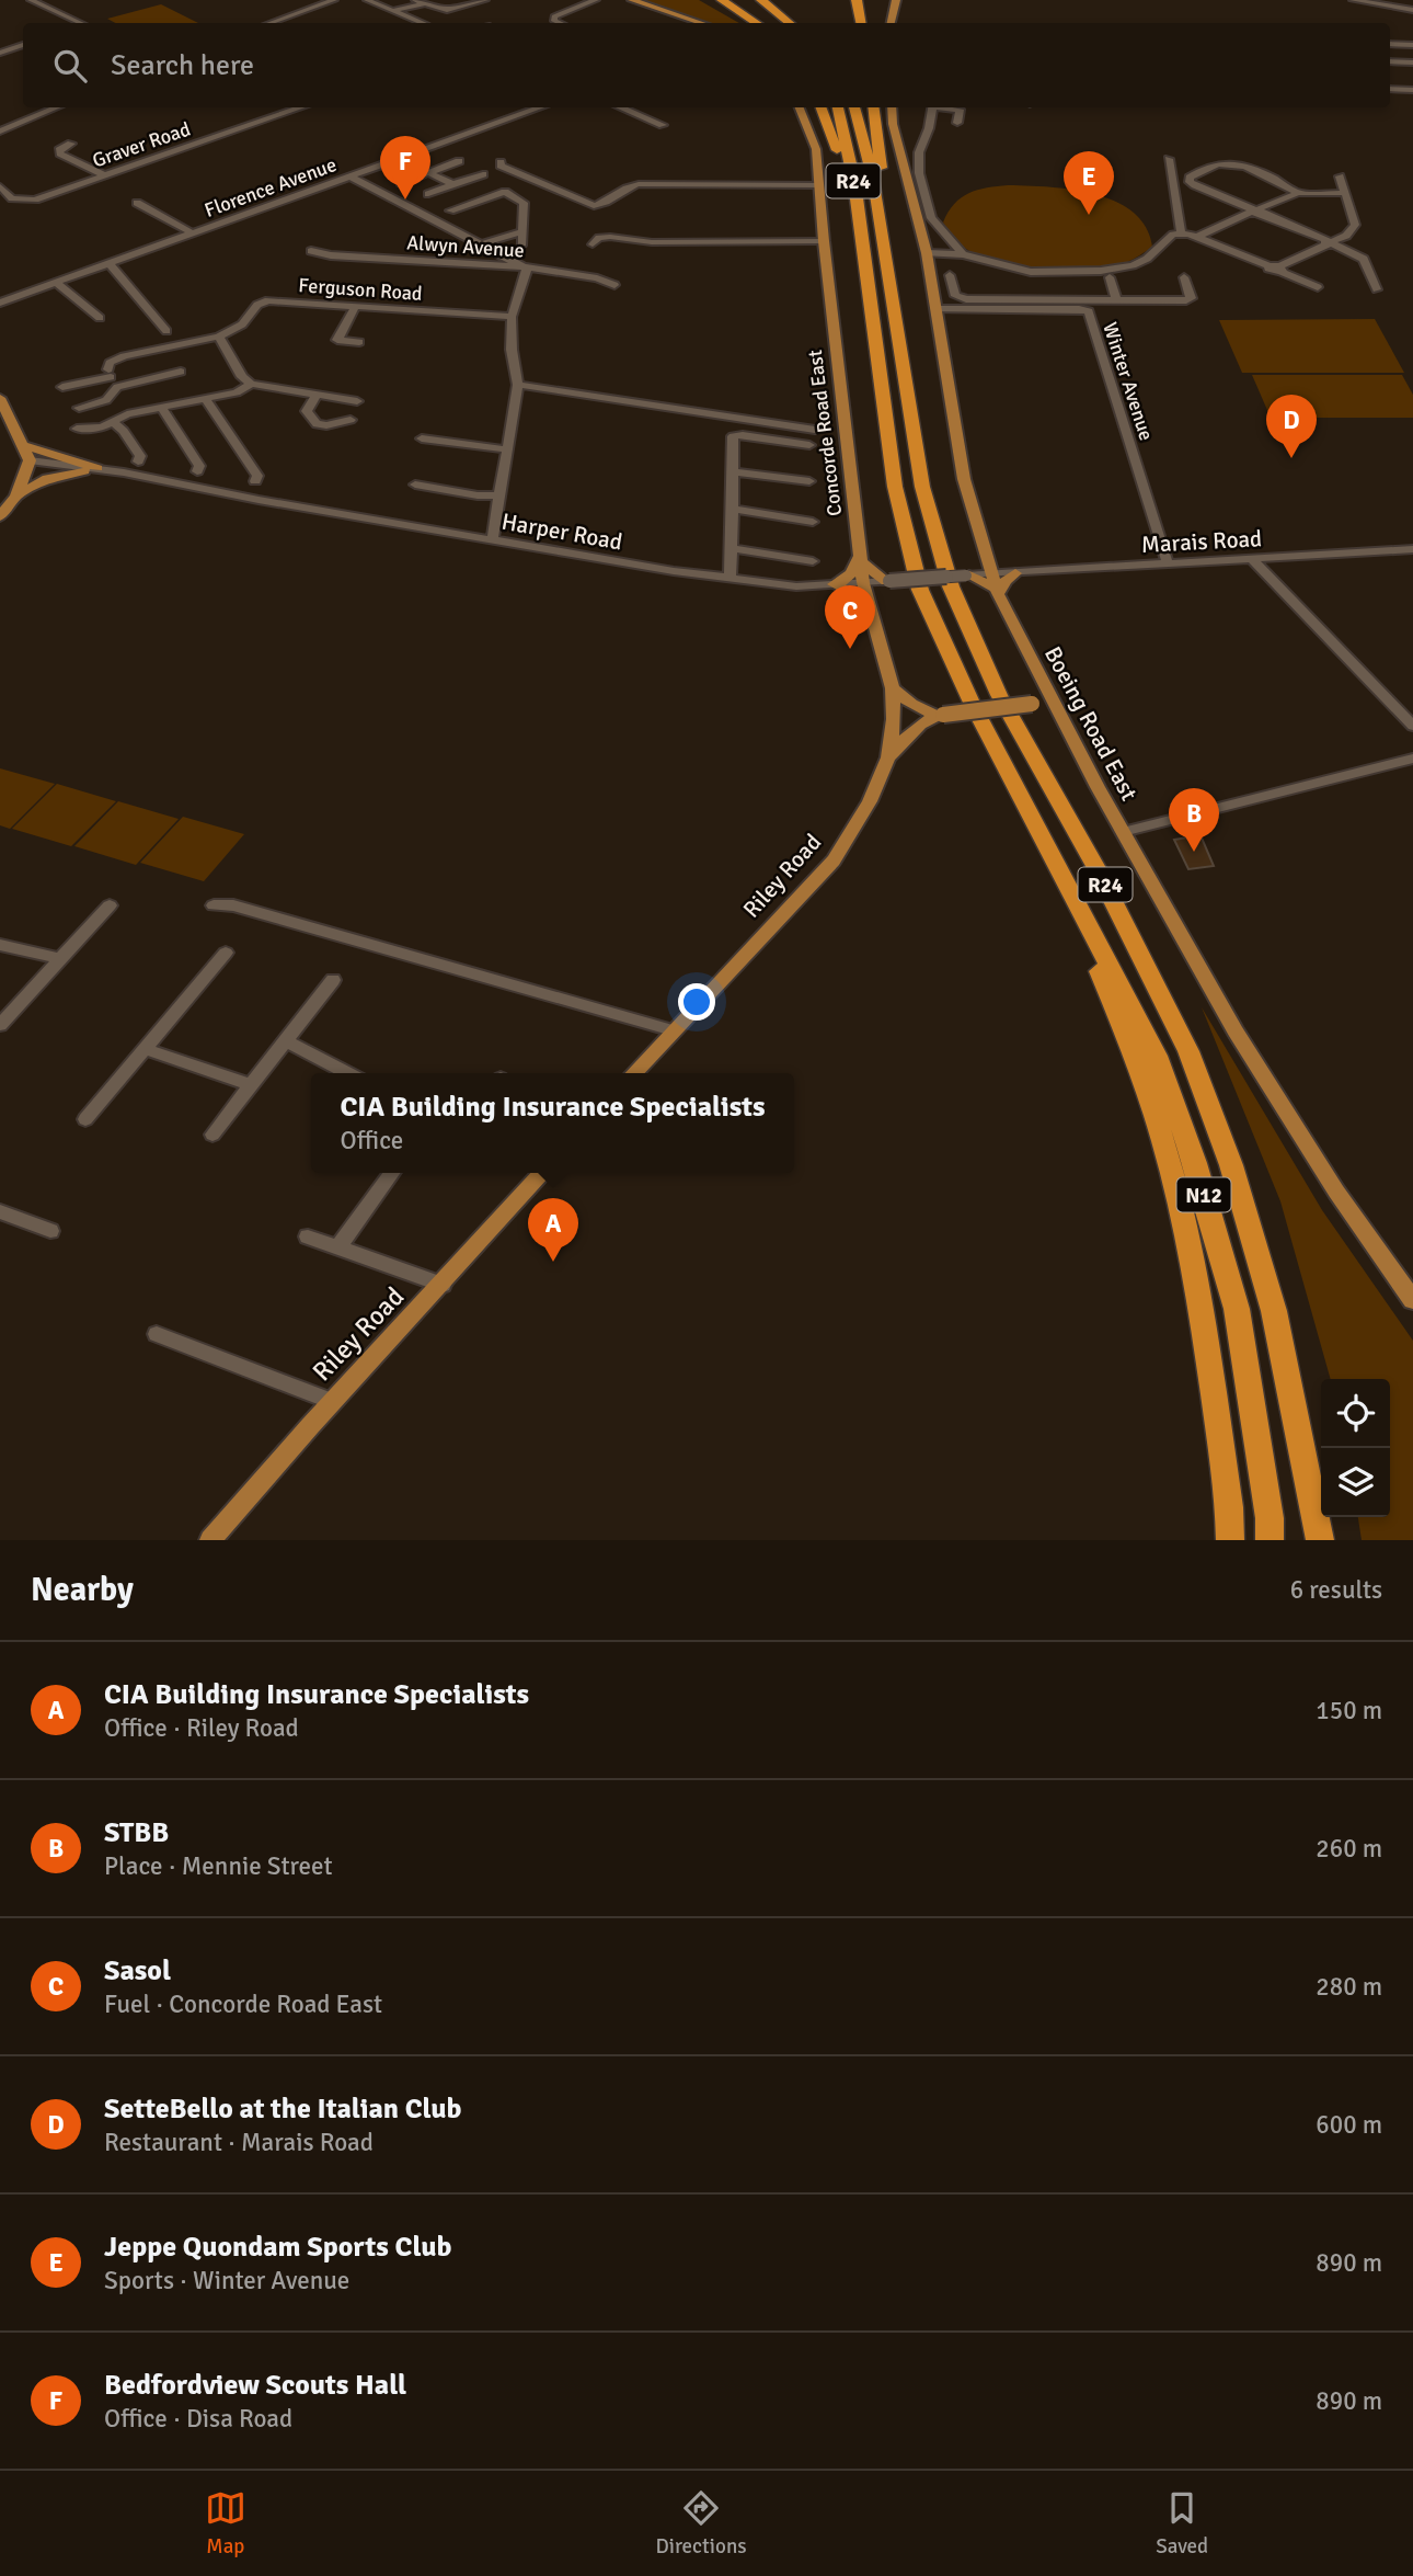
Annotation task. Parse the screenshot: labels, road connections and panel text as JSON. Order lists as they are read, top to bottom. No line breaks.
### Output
{"streets":{"highway":["R24","N12"],"main road":["Concorde Road East","Boeing Road East","Riley Road"],"street":["Graver Road","Florence Avenue","Alwyn Avenue","Ferguson Road","Winter Avenue","Harper Road","Marais Road"]},"crossings":[["R24","N12"],["Winter Avenue","Marais Road"],["Winter Avenue","Boeing Road East"],["Concorde Road East","Harper Road"],["Concorde Road East","Riley Road"]],"page":{"search":"Search here","pins":["F","E","D","C","B","A"],"popup":["CIA Building Insurance Specialists","Office"],"heading":["Nearby","6 results"],"list":[{"mark":"A","name":"CIA Building Insurance Specialists","note":"Office · Riley Road","value":"150 m"},{"mark":"B","name":"STBB","note":"Place · Mennie Street","value":"260 m"},{"mark":"C","name":"Sasol","note":"Fuel · Concorde Road East","value":"280 m"},{"mark":"D","name":"SetteBello at the Italian Club","note":"Restaurant · Marais Road","value":"600 m"},{"mark":"E","name":"Jeppe Quondam Sports Club","note":"Sports · Winter Avenue","value":"890 m"},{"mark":"F","name":"Bedfordview Scouts Hall","note":"Office · Disa Road","value":"890 m"}],"nav":["Map","Directions","Saved"]}}
